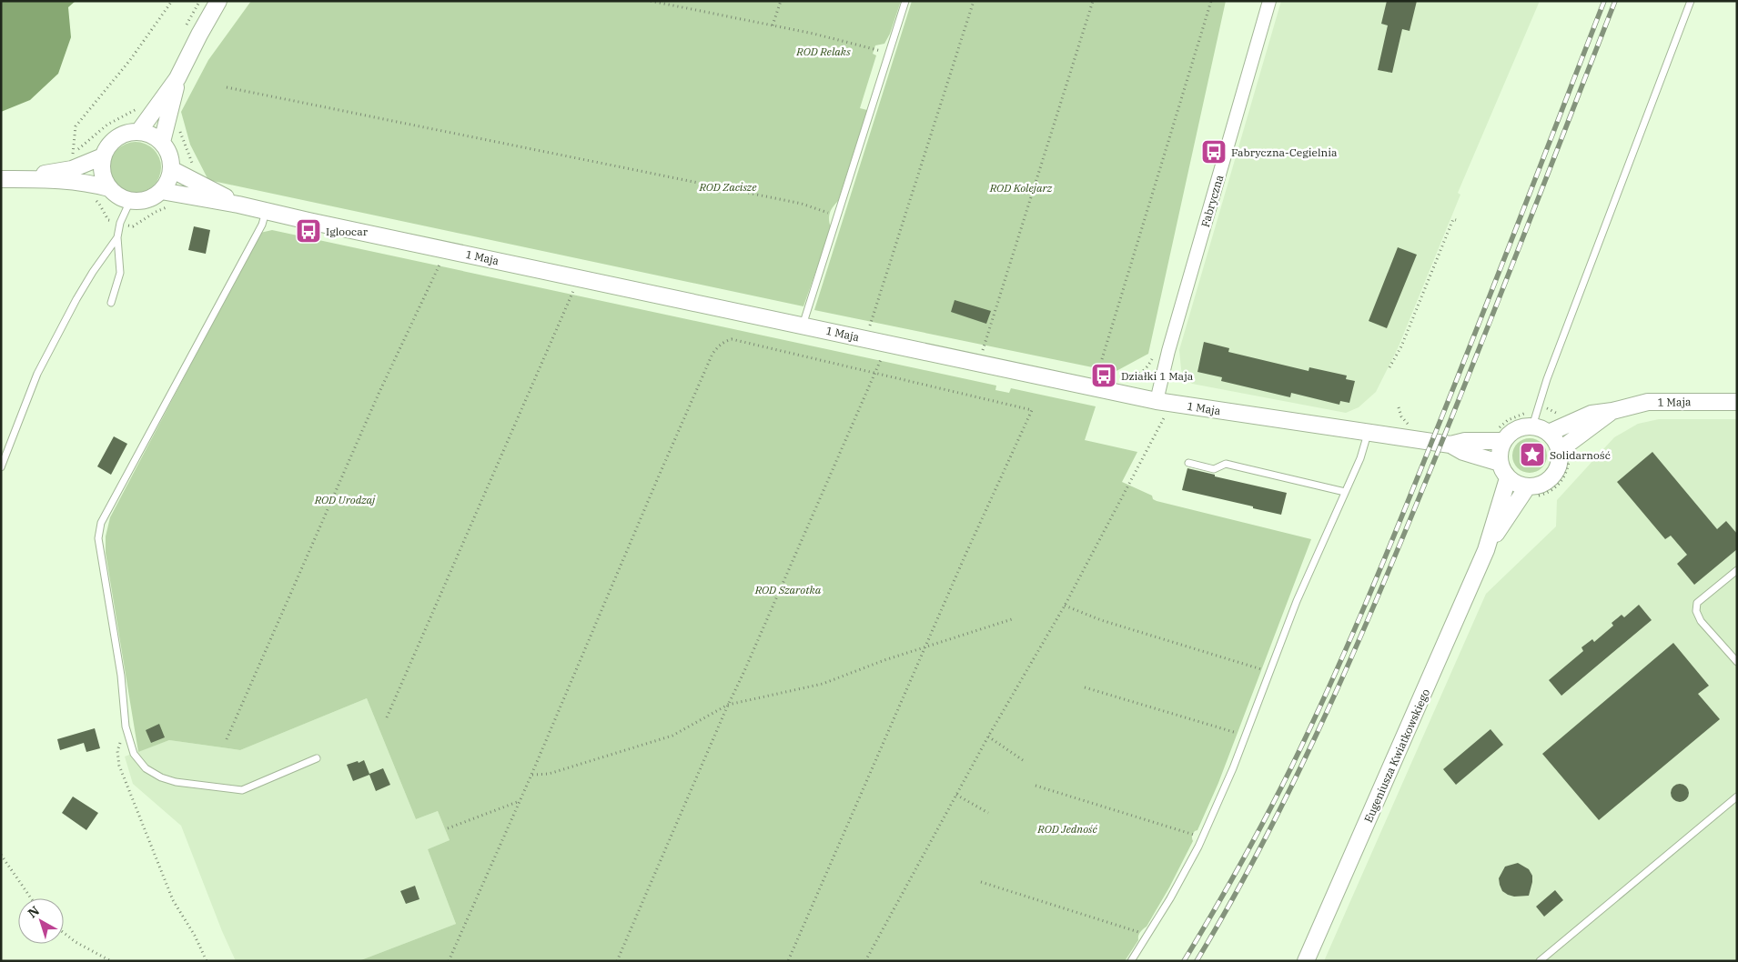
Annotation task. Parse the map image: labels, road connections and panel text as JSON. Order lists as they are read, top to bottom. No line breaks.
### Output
{"streets":{"street":["Fabryczna","1 Maja","Eugeniusza Kwiatkowskiego"]},"crossings":[["Fabryczna","1 Maja"],["1 Maja","Eugeniusza Kwiatkowskiego"]],"parks":["ROD Relaks","ROD Zacisze","ROD Kolejarz","ROD Urodzaj","ROD Szarotka","ROD Jedność"],"places":{"bus stop":["Fabryczna-Cegielnia","Igloocar","Działki 1 Maja"],"place":["Solidarność"]},"north":"top left"}
